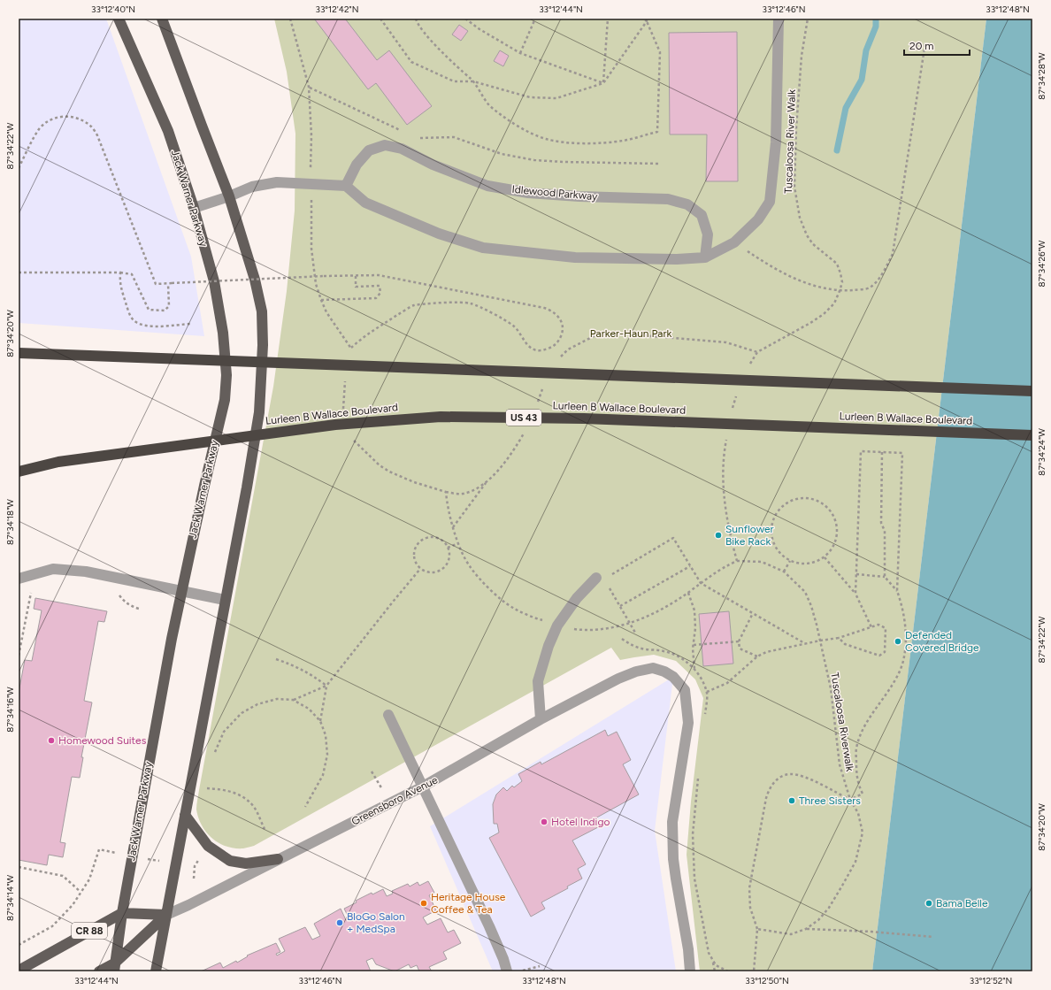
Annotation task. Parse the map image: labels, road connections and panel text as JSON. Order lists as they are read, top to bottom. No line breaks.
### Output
{"streets":{"highway":["Lurleen B Wallace Boulevard","US 43"],"main road":["Jack Warner Parkway","Greensboro Avenue","CR 88"],"street":["Idlewood Parkway"],"path":["Tuscaloosa River Walk","Tuscaloosa Riverwalk"]},"crossings":[["Jack Warner Parkway","Greensboro Avenue"],["Jack Warner Parkway","CR 88"],["Greensboro Avenue","CR 88"]],"parks":["Parker-Haun Park"],"places":["Sunflower Bike Rack","Defended Covered Bridge","Homewood Suites","Three Sisters","Hotel Indigo","Heritage House Coffee & Tea","Bama Belle","BloGo Salon + MedSpa"],"scale_bar":"20 m","coordinates":["33°12'40\"N","33°12'42\"N","33°12'44\"N","33°12'46\"N","33°12'48\"N","87°34'28\"W","87°34'22\"W","87°34'26\"W","87°34'20\"W","87°34'24\"W","87°34'18\"W","87°34'16\"W","87°34'14\"W","33°12'50\"N","33°12'52\"N"]}
